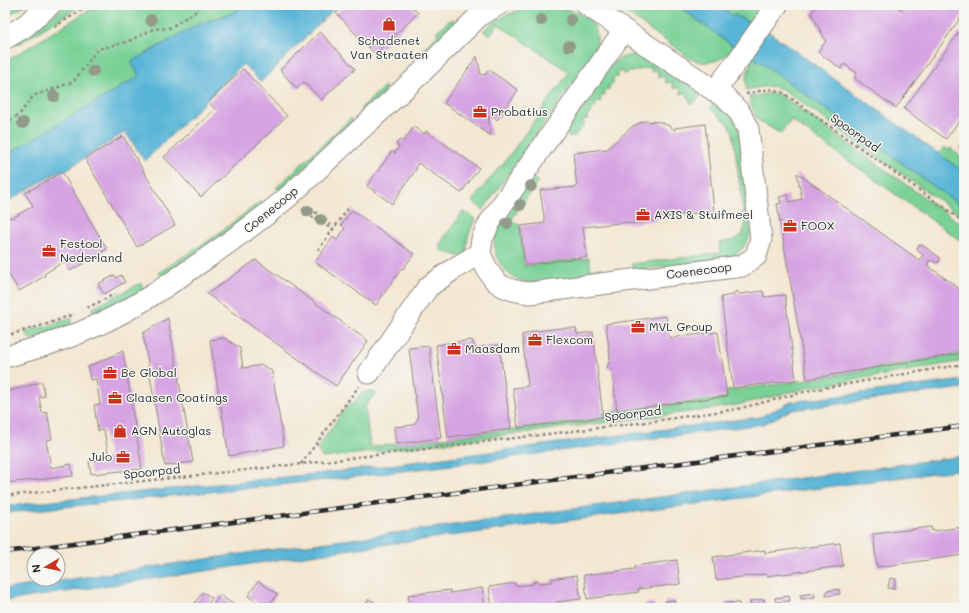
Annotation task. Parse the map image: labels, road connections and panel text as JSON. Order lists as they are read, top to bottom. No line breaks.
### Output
{"streets":{"street":["Coenecoop"],"path":["Spoorpad"]},"crossings":[["Spoorpad","Coenecoop"]],"places":{"shop":["Schadenet Van Straaten","AGN Autoglas"],"office":["Probatius","AXIS & Stuifmeel","FOOX","Festool Nederland","MVL Group","Flexcom","Maasdam","Be Global","Claasen Coatings","Julo"]},"north":"left"}
